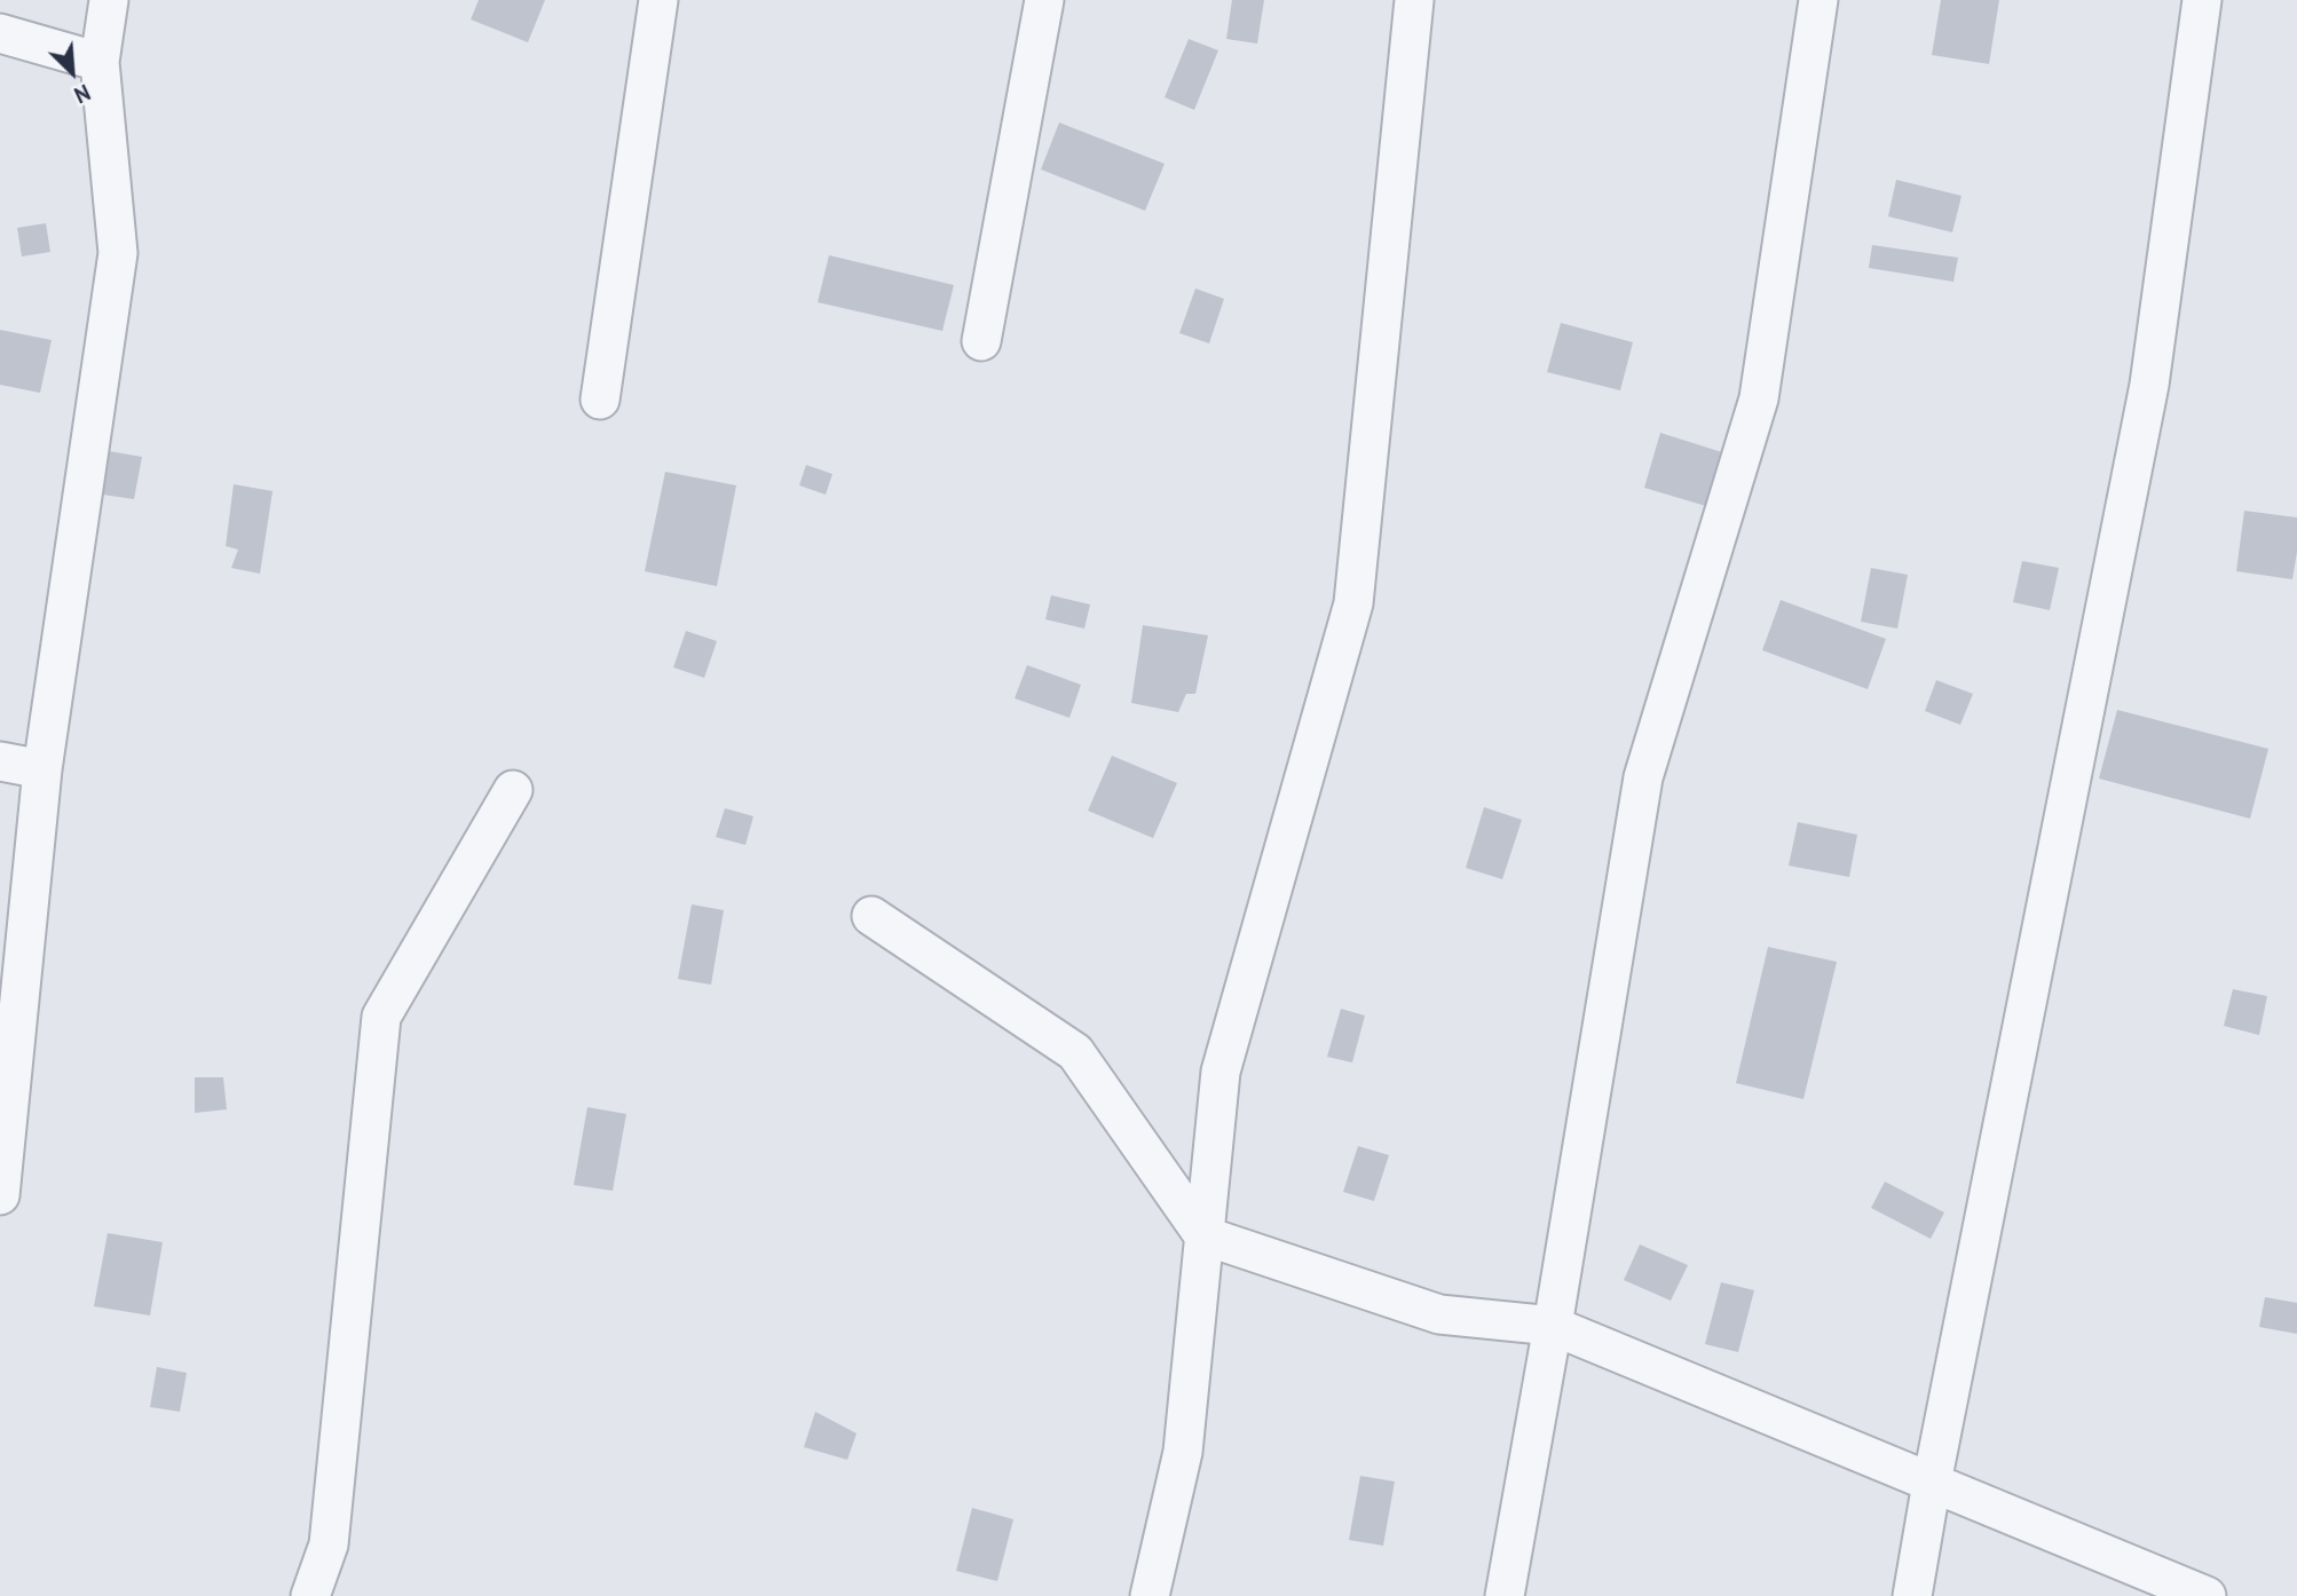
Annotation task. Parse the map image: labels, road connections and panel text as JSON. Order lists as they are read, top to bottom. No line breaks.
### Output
{"north":"bottom right"}
